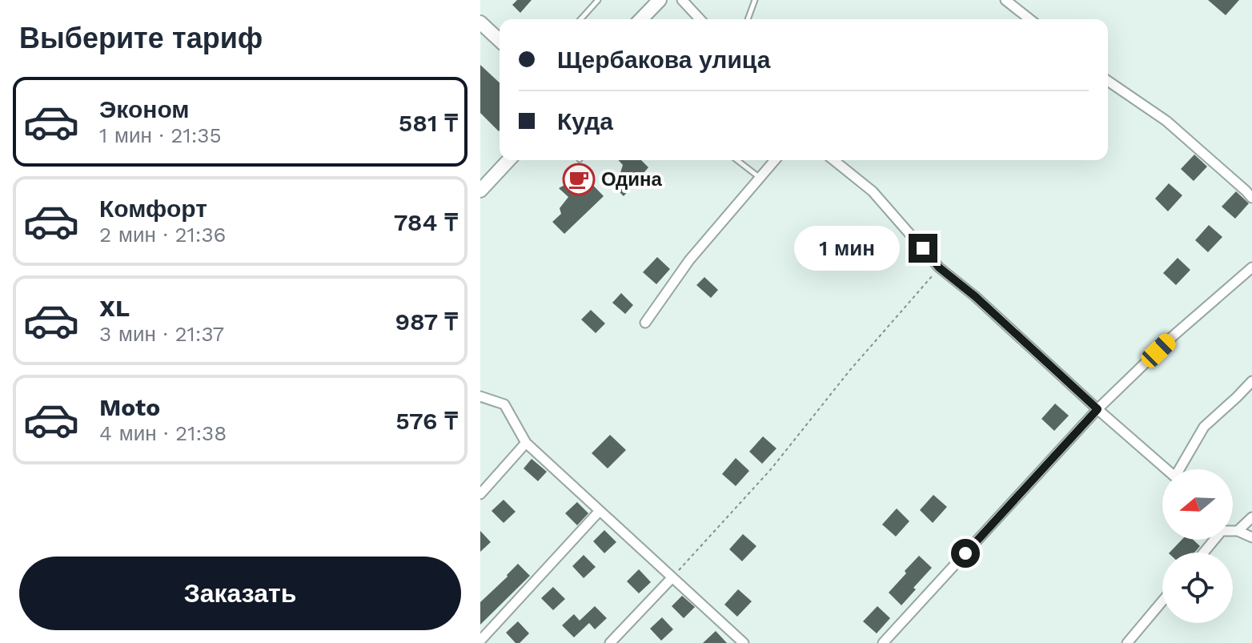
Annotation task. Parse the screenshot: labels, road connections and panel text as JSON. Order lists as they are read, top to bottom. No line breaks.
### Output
{"places":{"cafe":["Одина"]},"north":"left","page":{"heading":"Выберите тариф","banner":["Щербакова улица","Куда"],"list":[{"name":"Эконом","note":"1 мин · 21:35","value":"581 ₸"},{"name":"Комфорт","note":"2 мин · 21:36","value":"784 ₸"},{"name":"XL","note":"3 мин · 21:37","value":"987 ₸"},{"name":"Moto","note":"4 мин · 21:38","value":"576 ₸"}],"bubble":"1 мин","buttons":"Заказать"}}
